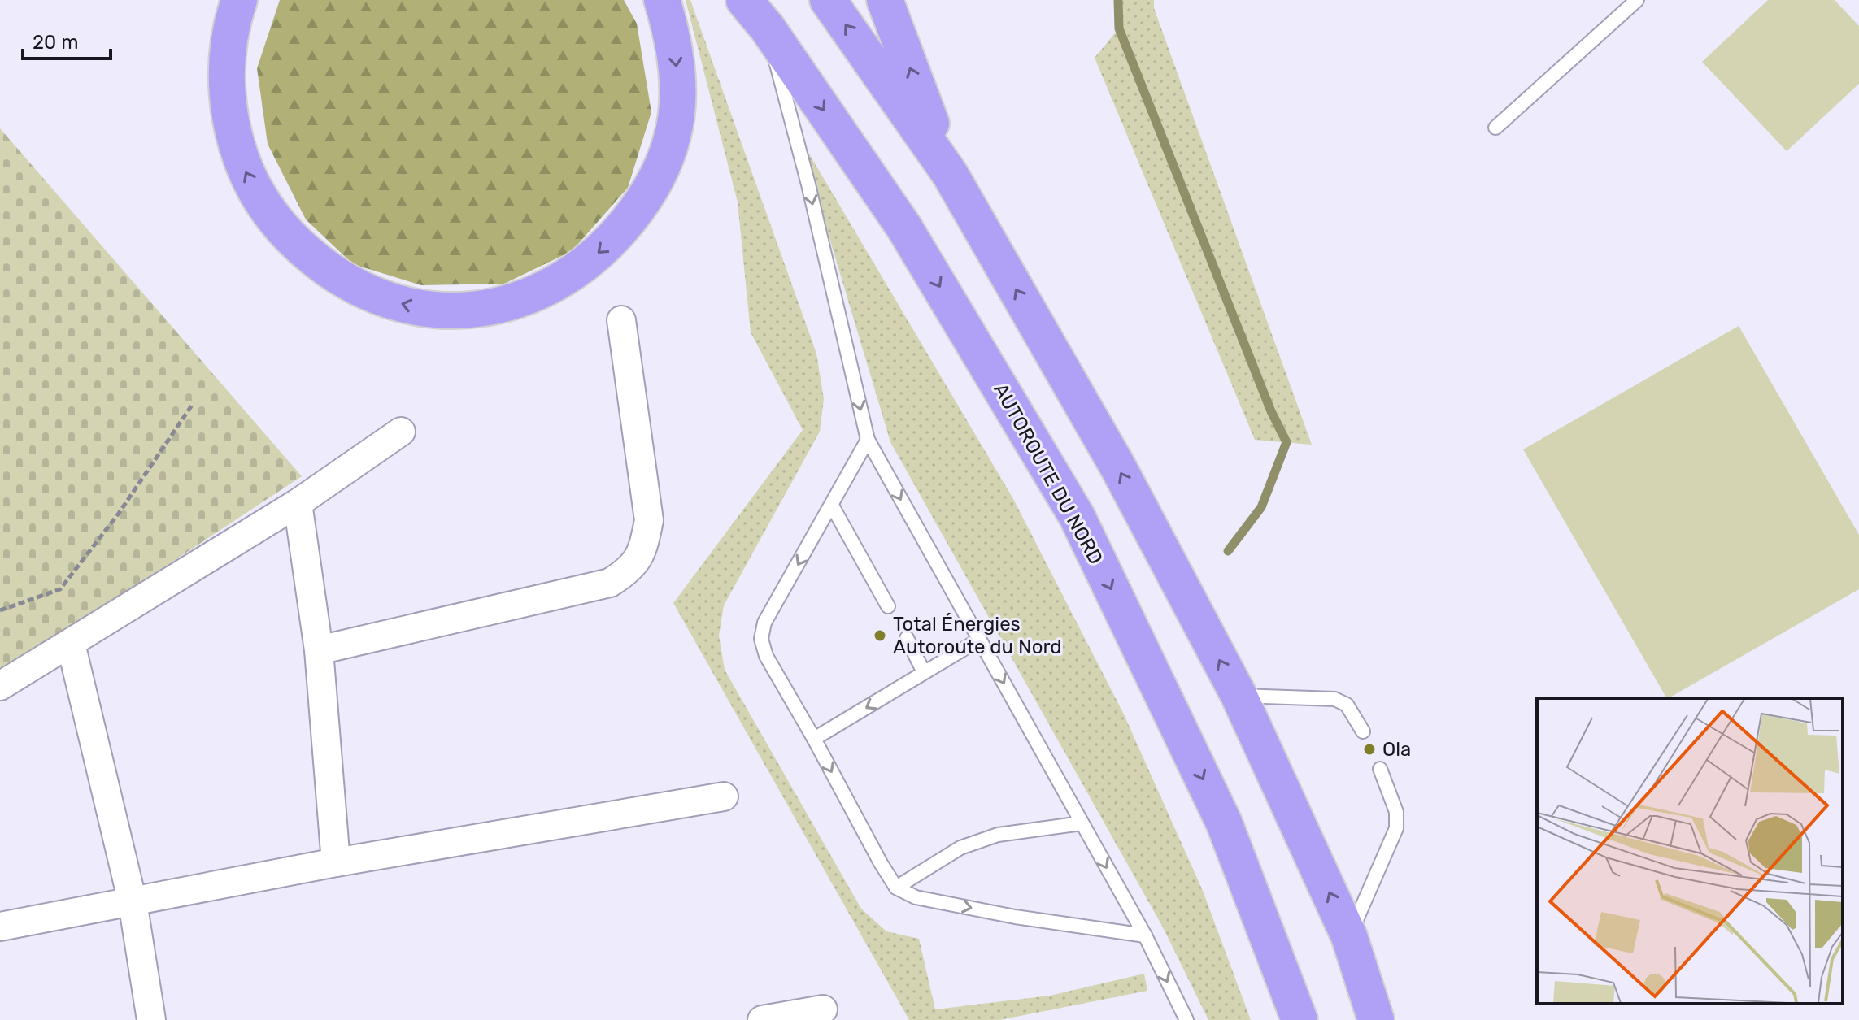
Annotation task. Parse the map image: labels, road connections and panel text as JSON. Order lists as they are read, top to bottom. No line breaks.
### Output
{"streets":{"highway":["AUTOROUTE DU NORD"]},"places":["Total Énergies Autoroute du Nord","Ola"],"scale_bar":"20 m"}
